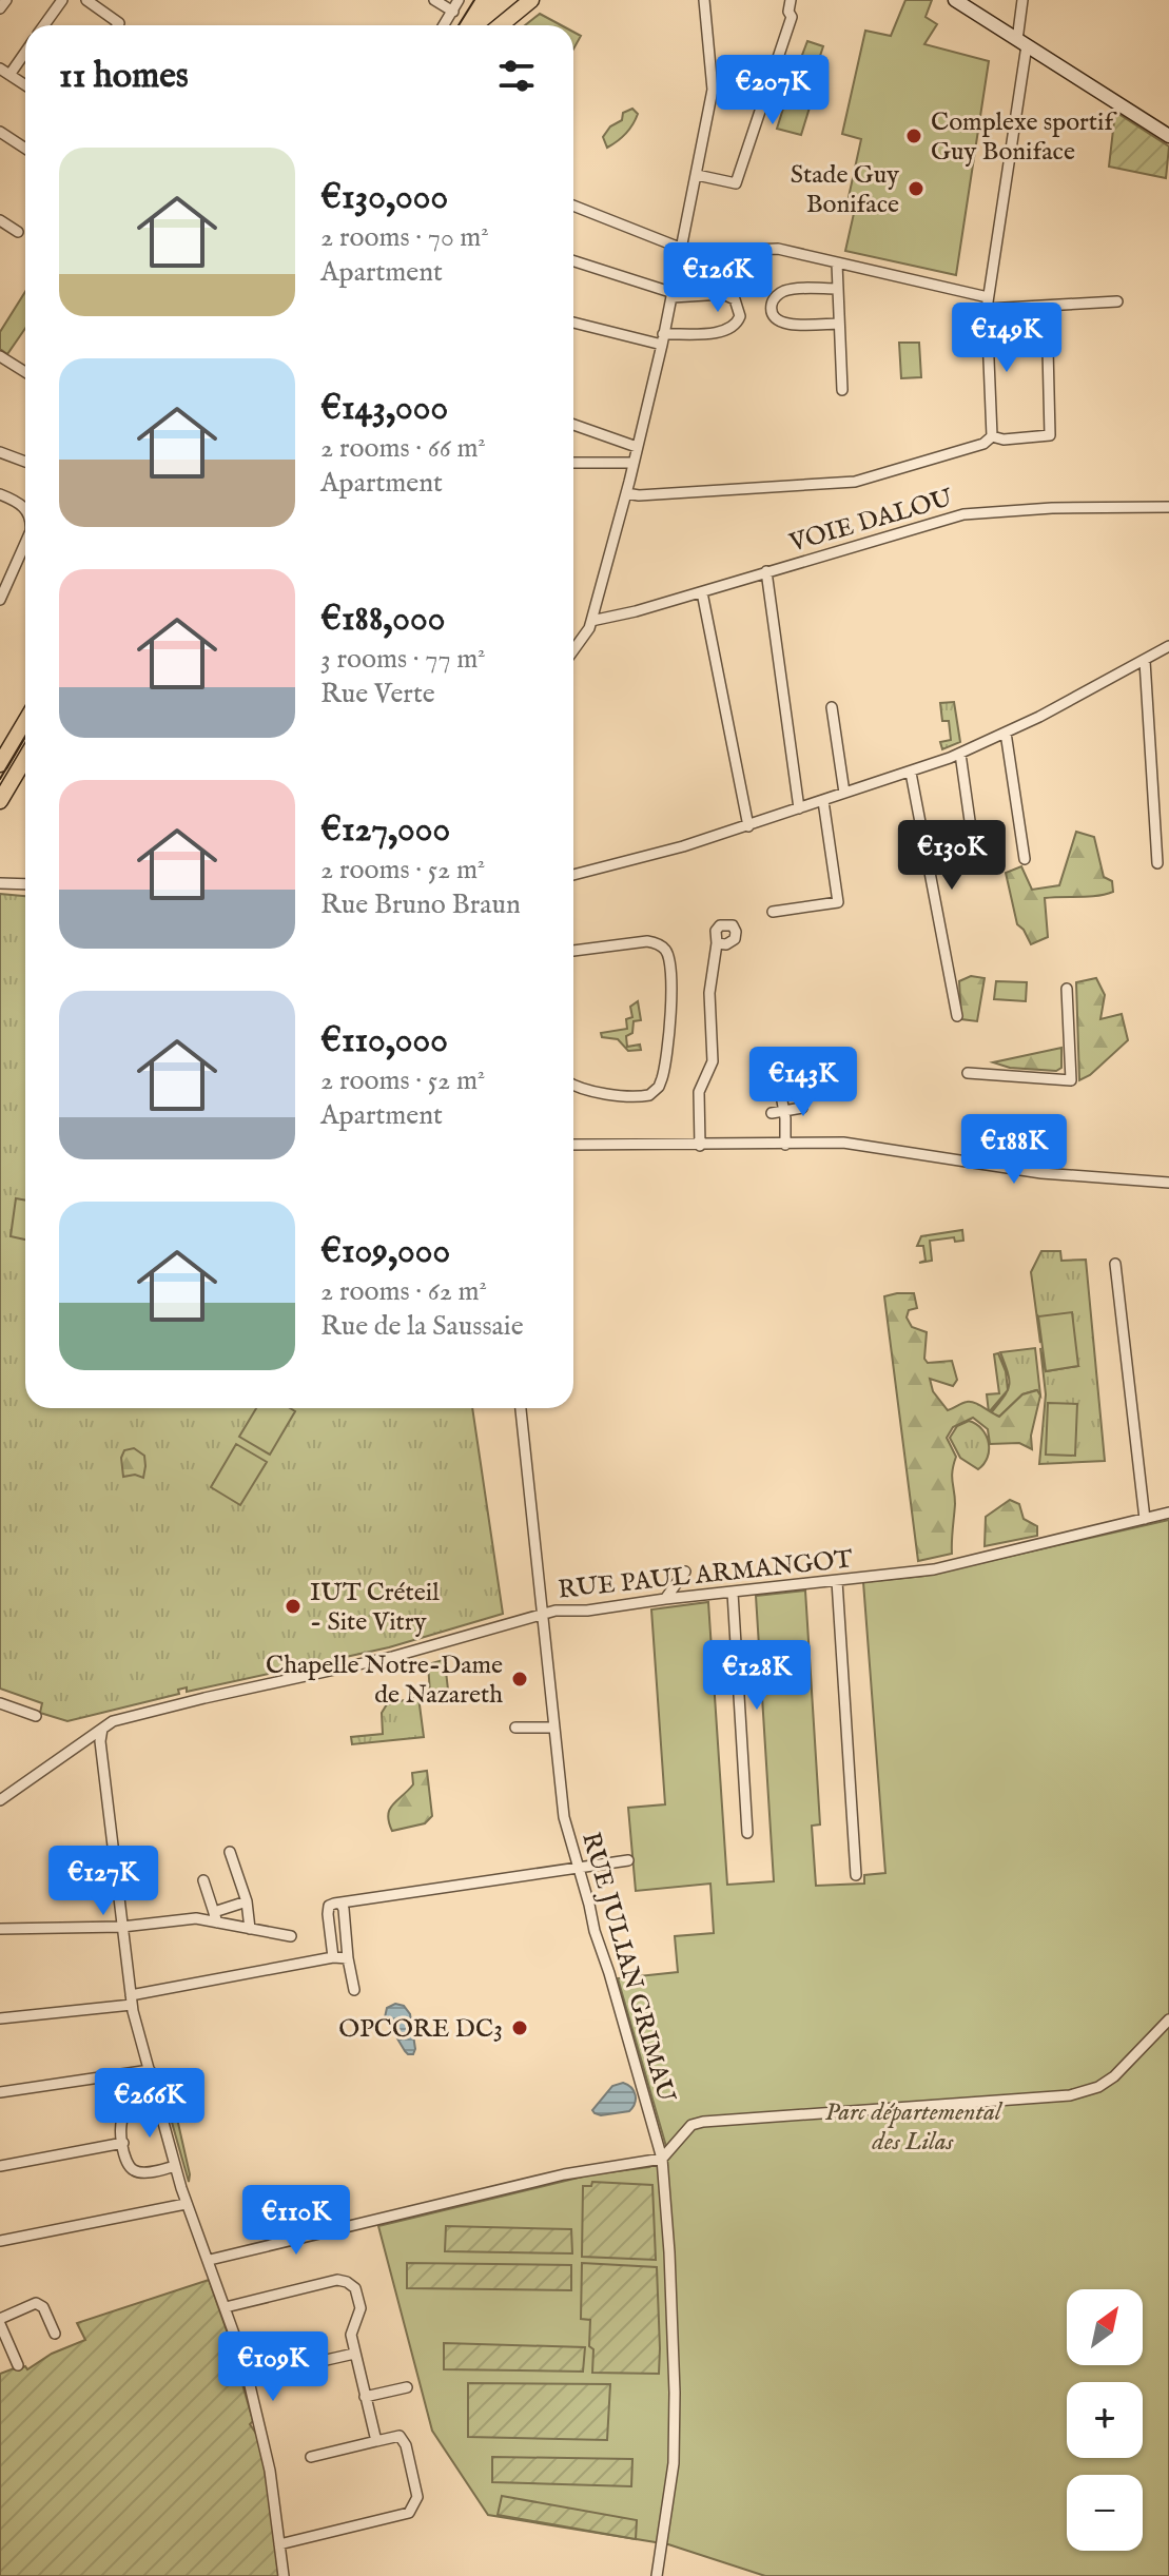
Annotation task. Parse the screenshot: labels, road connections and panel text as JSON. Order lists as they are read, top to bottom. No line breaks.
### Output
{"streets":{"street":["VOIE DALOU","RUE PAUL ARMANGOT","RUE JULIAN GRIMAU"]},"crossings":[["RUE PAUL ARMANGOT","RUE JULIAN GRIMAU"]],"parks":["Parc départemental des Lilas"],"places":["Complexe sportif Guy Boniface","Stade Guy Boniface","IUT Créteil - Site Vitry","Chapelle Notre-Dame de Nazareth","OPCORE DC3"],"north":"top right","page":{"heading":"11 homes","price":["€207K","€126K","€149K","€130K","€143K","€188K","€128K","€127K","€266K","€110K","€109K"],"list":[{"name":"€130,000","note":"2 rooms · 70 m² · Apartment"},{"name":"€143,000","note":"2 rooms · 66 m² · Apartment"},{"name":"€188,000","note":"3 rooms · 77 m² · Rue Verte"},{"name":"€127,000","note":"2 rooms · 52 m² · Rue Bruno Braun"},{"name":"€110,000","note":"2 rooms · 52 m² · Apartment"},{"name":"€109,000","note":"2 rooms · 62 m² · Rue de la Saussaie"}],"map_buttons":["+","−"]}}
